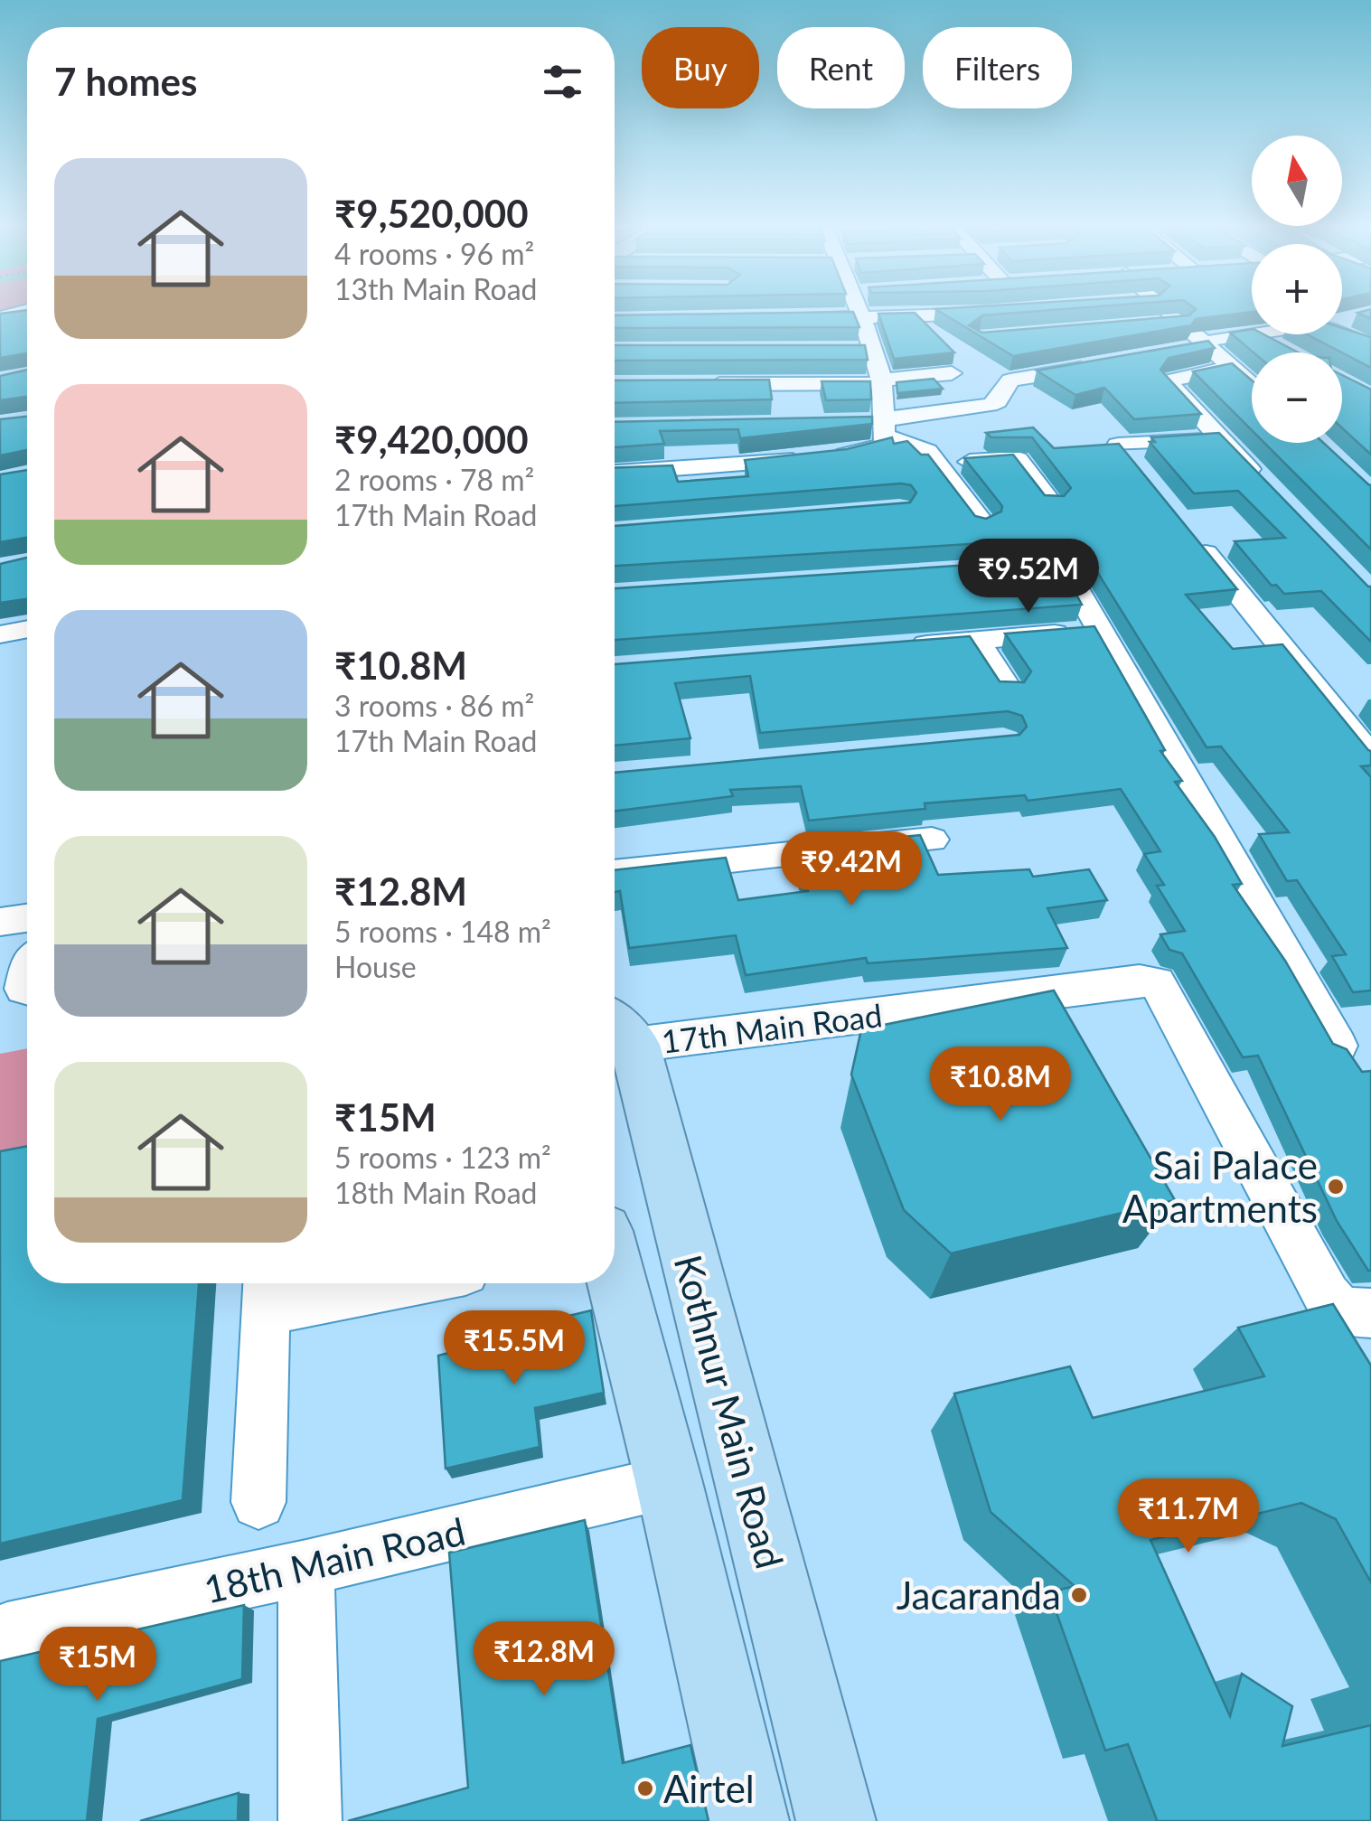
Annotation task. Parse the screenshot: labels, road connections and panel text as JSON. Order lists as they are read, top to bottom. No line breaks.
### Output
{"streets":{"main road":["Kothnur Main Road"],"street":["17th Main Road","18th Main Road"]},"places":["Sai Palace Apartments","Jacaranda","Airtel"],"north":"top","page":{"chip":["Buy","Rent","Filters"],"heading":"7 homes","map_buttons":["+","−"],"list":[{"name":"₹9,520,000","note":"4 rooms · 96 m² · 13th Main Road"},{"name":"₹9,420,000","note":"2 rooms · 78 m² · 17th Main Road"},{"name":"₹10.8M","note":"3 rooms · 86 m² · 17th Main Road"},{"name":"₹12.8M","note":"5 rooms · 148 m² · House"},{"name":"₹15M","note":"5 rooms · 123 m² · 18th Main Road"}],"price":["₹9.52M","₹9.42M","₹10.8M","₹15.5M","₹11.7M","₹12.8M","₹15M"]}}
